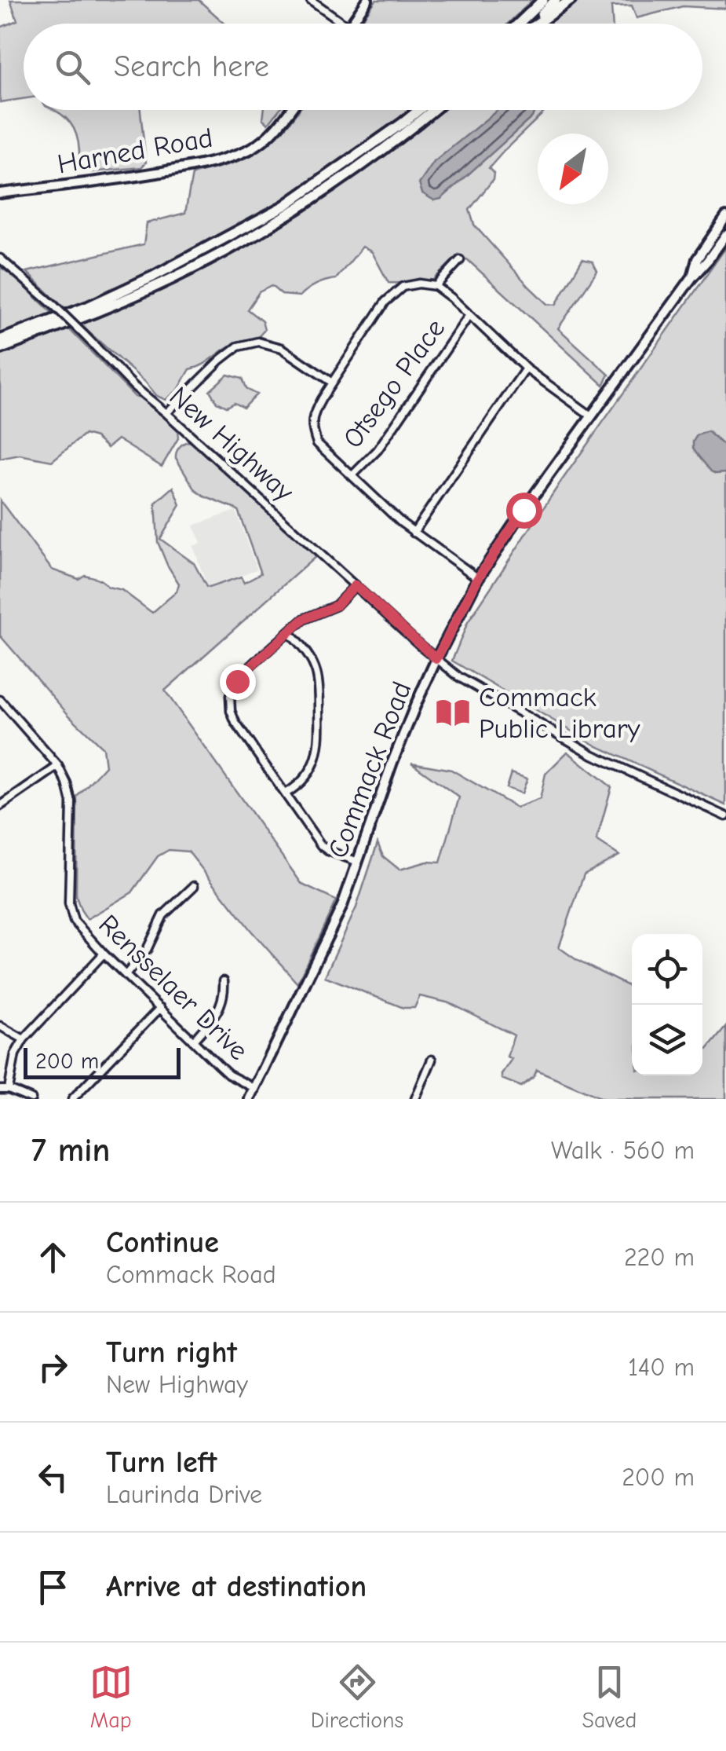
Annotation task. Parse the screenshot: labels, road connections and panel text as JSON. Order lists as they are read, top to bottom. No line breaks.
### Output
{"streets":{"main road":["Harned Road","Commack Road"],"street":["Otsego Place","New Highway","Rensselaer Drive"]},"crossings":[["New Highway","Commack Road"],["Commack Road","Rensselaer Drive"]],"places":{"library":["Commack Public Library"]},"scale_bar":"200 m","north":"bottom left","page":{"search":"Search here","scale":"200 m","heading":["7 min","Walk · 560 m"],"list":[["Continue","Commack Road","220 m"],["Turn right","New Highway","140 m"],["Turn left","Laurinda Drive","200 m"],"Arrive at destination"],"nav":["Map","Directions","Saved"]}}
